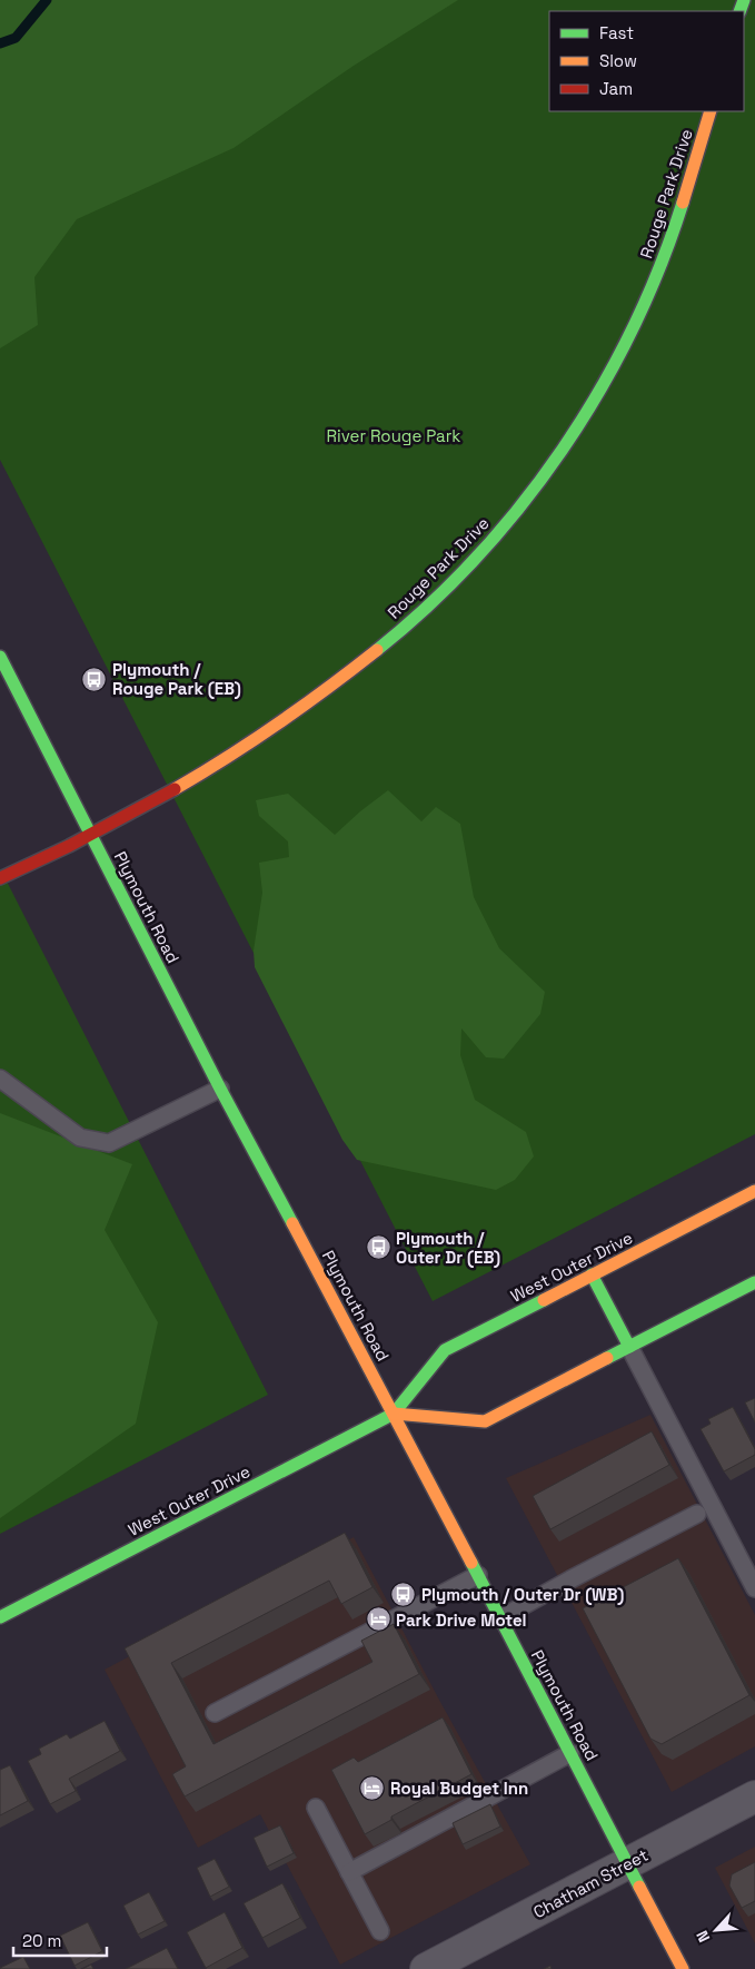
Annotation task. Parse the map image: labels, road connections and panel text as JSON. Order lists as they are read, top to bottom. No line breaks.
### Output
{"streets":{"main road":["Rouge Park Drive","Plymouth Road","West Outer Drive"],"street":["Chatham Street"]},"crossings":[["Rouge Park Drive","Plymouth Road"],["Plymouth Road","West Outer Drive"],["Plymouth Road","Chatham Street"]],"parks":["River Rouge Park"],"places":{"bus stop":["Plymouth / Rouge Park (EB)","Plymouth / Outer Dr (EB)","Plymouth / Outer Dr (WB)"],"hotel":["Park Drive Motel","Royal Budget Inn"]},"legend":["Fast","Slow","Jam"],"scale_bar":"20 m","north":"bottom left"}
